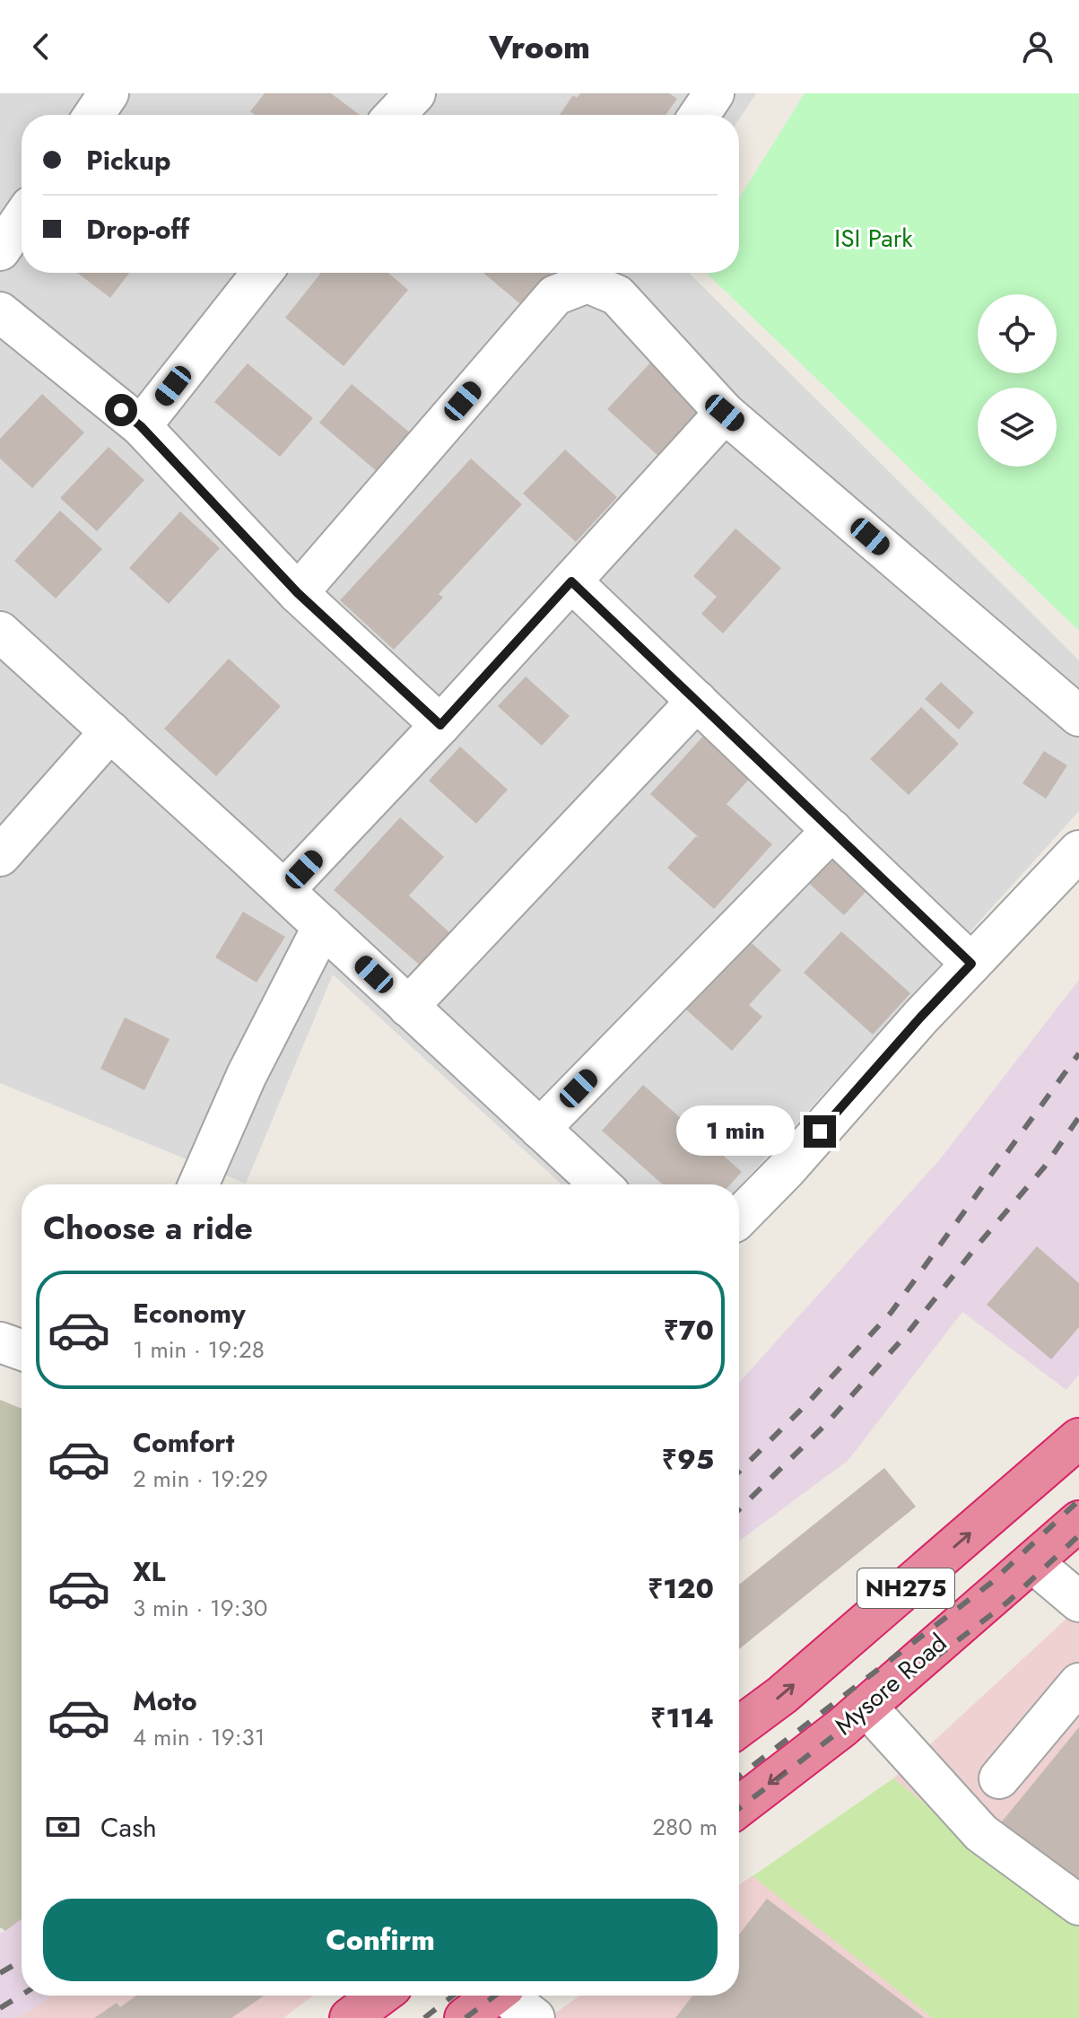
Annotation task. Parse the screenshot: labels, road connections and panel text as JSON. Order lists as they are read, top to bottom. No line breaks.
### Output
{"streets":{"highway":["NH275","Mysore Road"]},"parks":["ISI Park"],"page":{"header":"Vroom","banner":["Pickup","Drop-off"],"bubble":"1 min","heading":"Choose a ride","list":[{"name":"Economy","note":"1 min · 19:28","value":"₹70"},{"name":"Comfort","note":"2 min · 19:29","value":"₹95"},{"name":"XL","note":"3 min · 19:30","value":"₹120"},{"name":"Moto","note":"4 min · 19:31","value":"₹114"}],"pay":["Cash","280 m"],"buttons":"Confirm"}}
